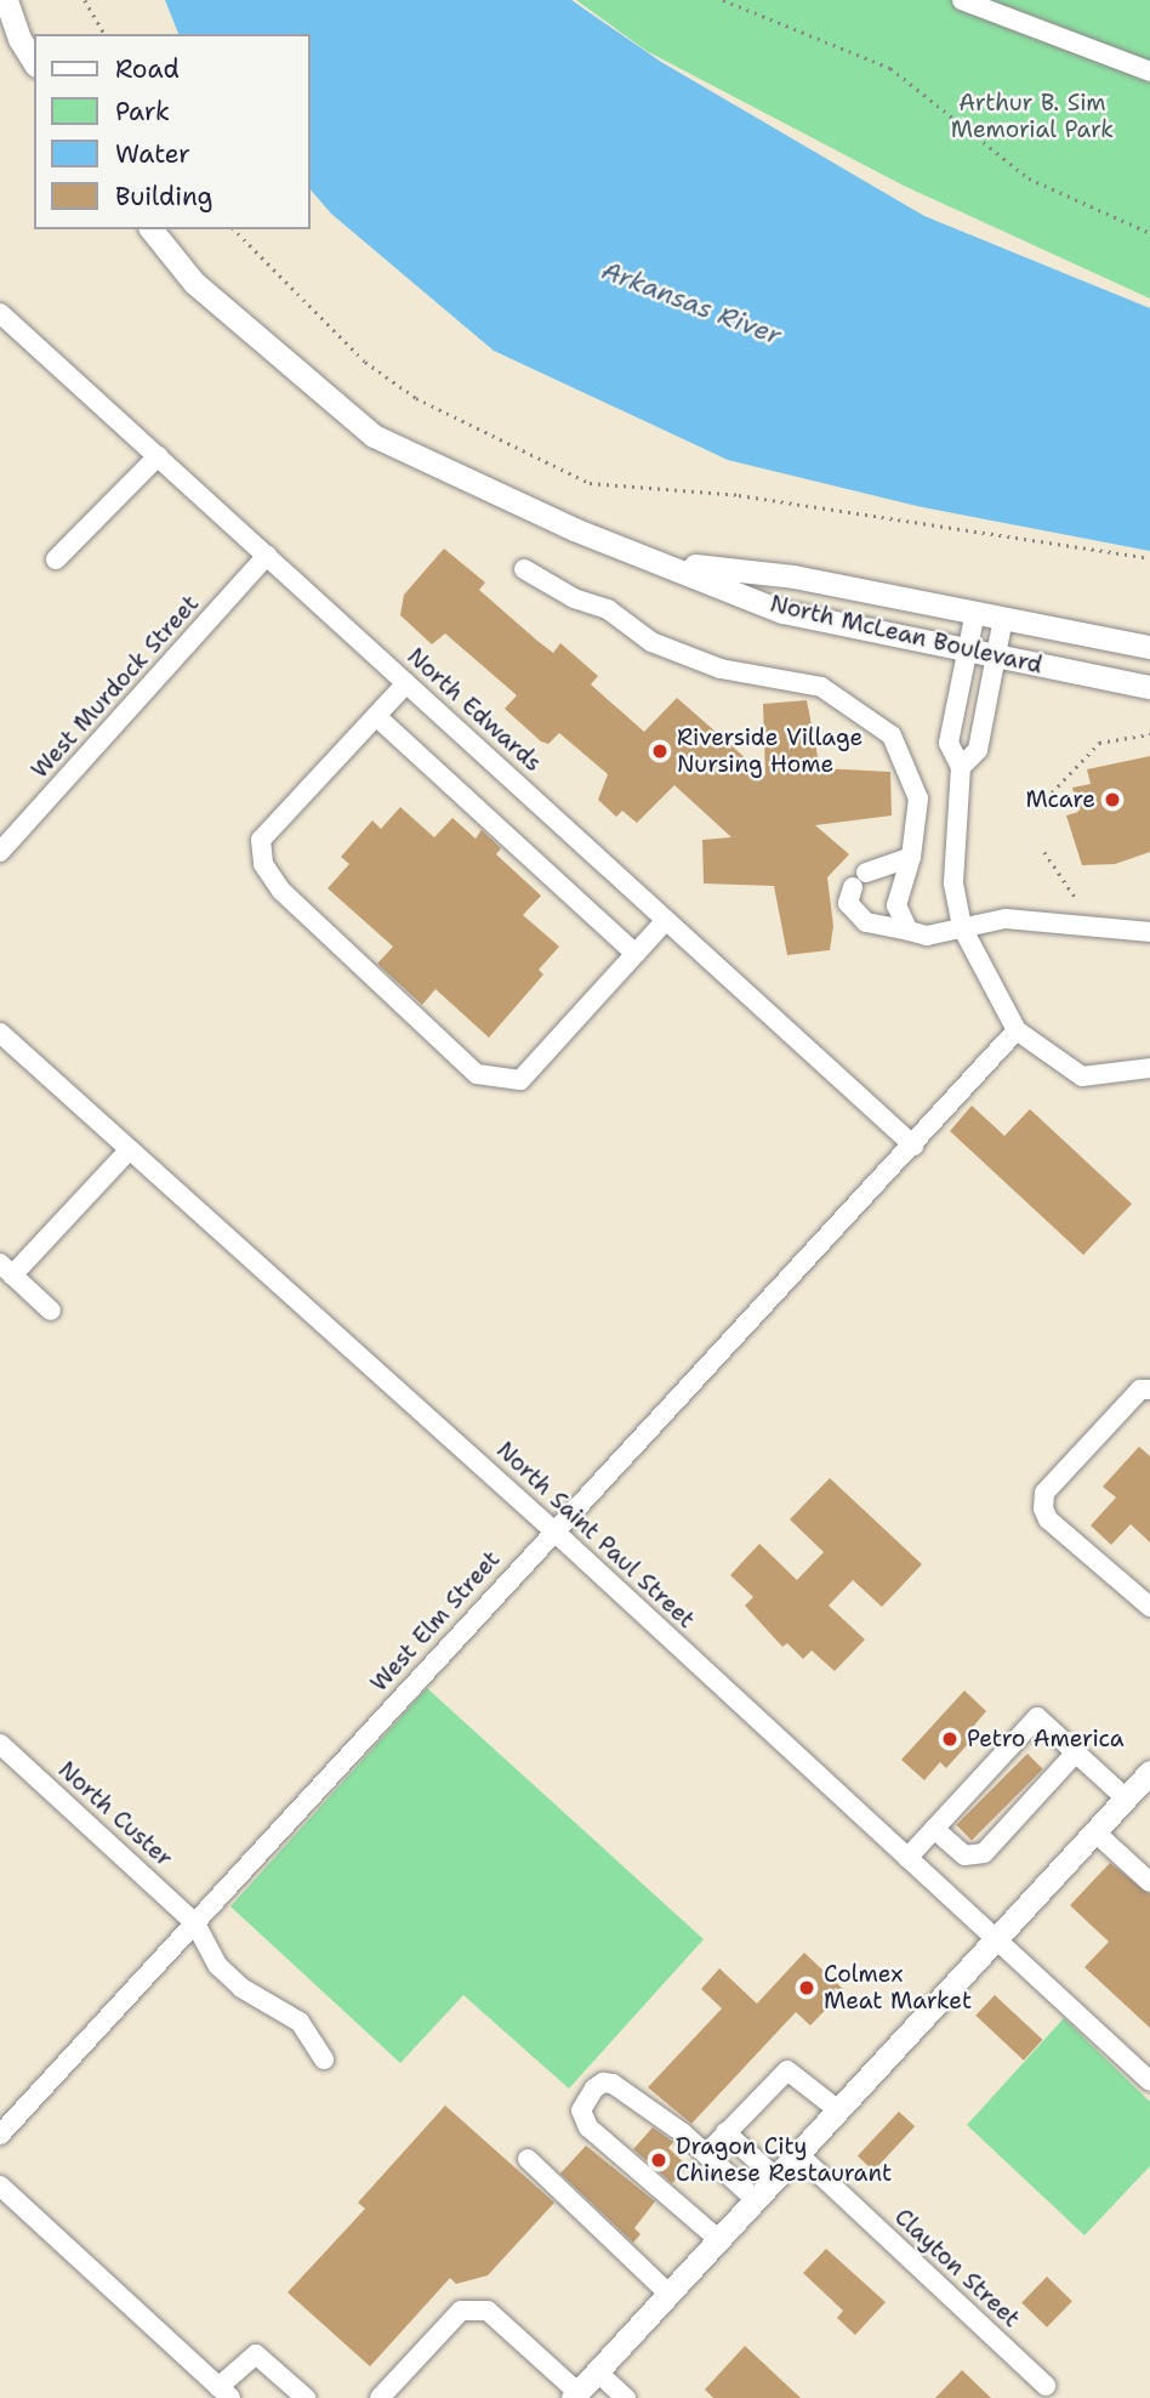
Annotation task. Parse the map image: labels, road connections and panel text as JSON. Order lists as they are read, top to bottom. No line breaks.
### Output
{"streets":{"main road":["North McLean Boulevard"],"street":["West Murdock Street","North Edwards","North Saint Paul Street","West Elm Street","North Custer","Clayton Street"]},"crossings":[["West Murdock Street","North Edwards"],["North Edwards","West Elm Street"],["North Saint Paul Street","West Elm Street"],["West Elm Street","North Custer"]],"water":["Arkansas River"],"parks":["Arthur B. Sim Memorial Park"],"places":["Riverside Village Nursing Home","Mcare","Petro America","Colmex Meat Market","Dragon City Chinese Restaurant"],"legend":["Road","Park","Water","Building"]}
